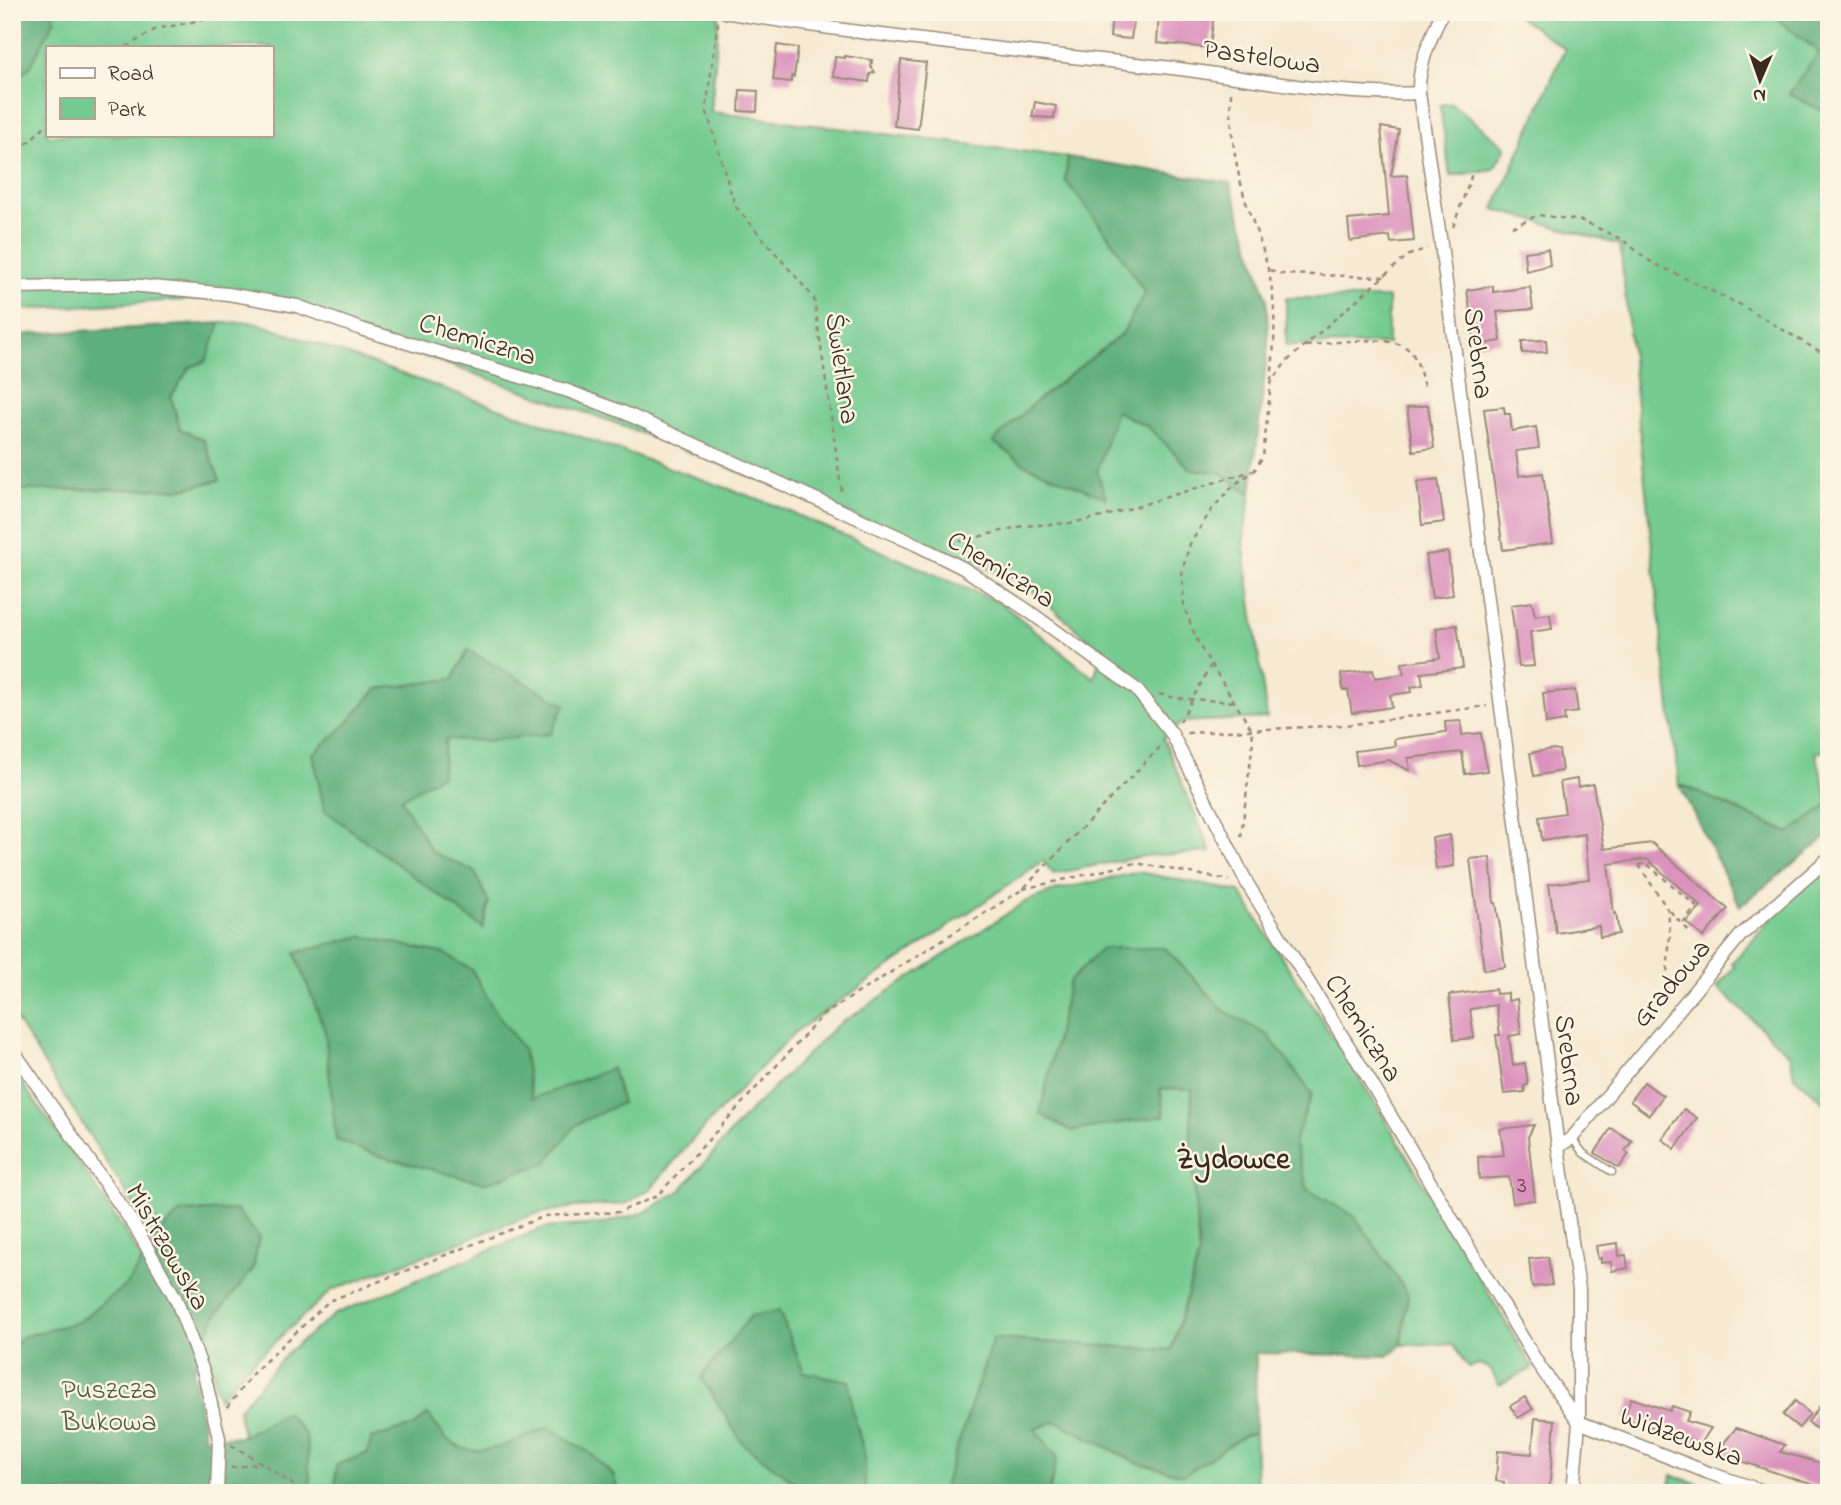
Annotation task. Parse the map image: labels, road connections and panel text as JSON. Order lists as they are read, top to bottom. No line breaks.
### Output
{"streets":{"street":["Pastelowa","Chemiczna","Srebrna","Gradowa","Mistrzowska","Widzewska"],"path":["Świetlana"]},"crossings":[["Pastelowa","Srebrna"],["Chemiczna","Srebrna"],["Chemiczna","Świetlana"],["Chemiczna","Widzewska"],["Srebrna","Gradowa"],["Srebrna","Widzewska"]],"districts":["Żydowce"],"parks":["Puszcza Bukowa"],"house_numbers":["3"],"legend":["Road","Park"],"north":"bottom"}
